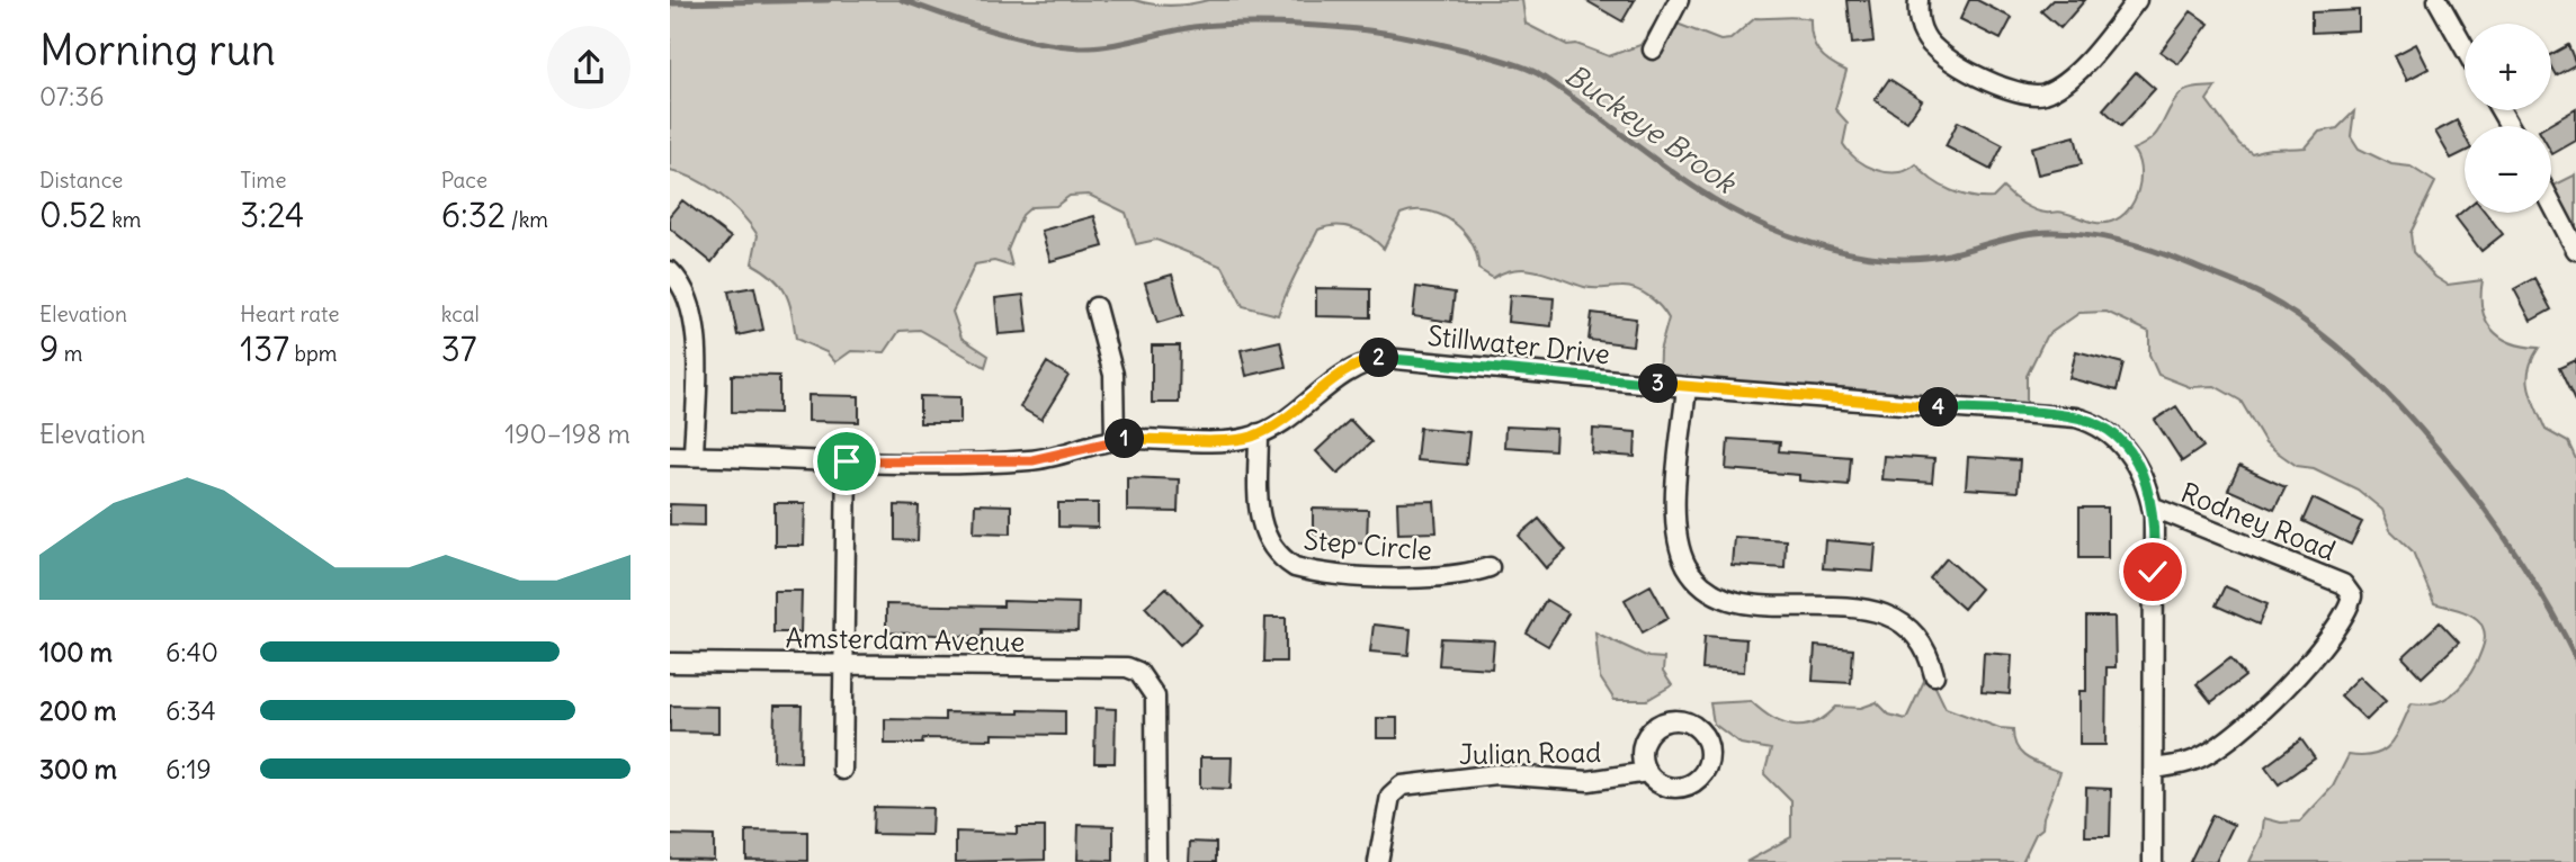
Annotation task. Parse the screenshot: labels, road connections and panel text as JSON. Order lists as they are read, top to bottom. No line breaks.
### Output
{"streets":{"street":["Stillwater Drive","Rodney Road","Step Circle","Amsterdam Avenue","Julian Road"]},"crossings":[["Stillwater Drive","Rodney Road"],["Stillwater Drive","Step Circle"]],"water":["Buckeye Brook"],"page":{"heading":["Morning run","07:36"],"map_buttons":["+","−"],"stats":[["Distance","0.52 km"],["Time","3:24"],["Pace","6:32 /km"],["Elevation","9 m"],["Heart rate","137 bpm"],["kcal","37"]],"pins":["2","3","4","1"],"chart":["Elevation","190–198 m"],"list":[{"name":"100 m","note":"6:40"},{"name":"200 m","note":"6:34"},{"name":"300 m","note":"6:19"}]}}
